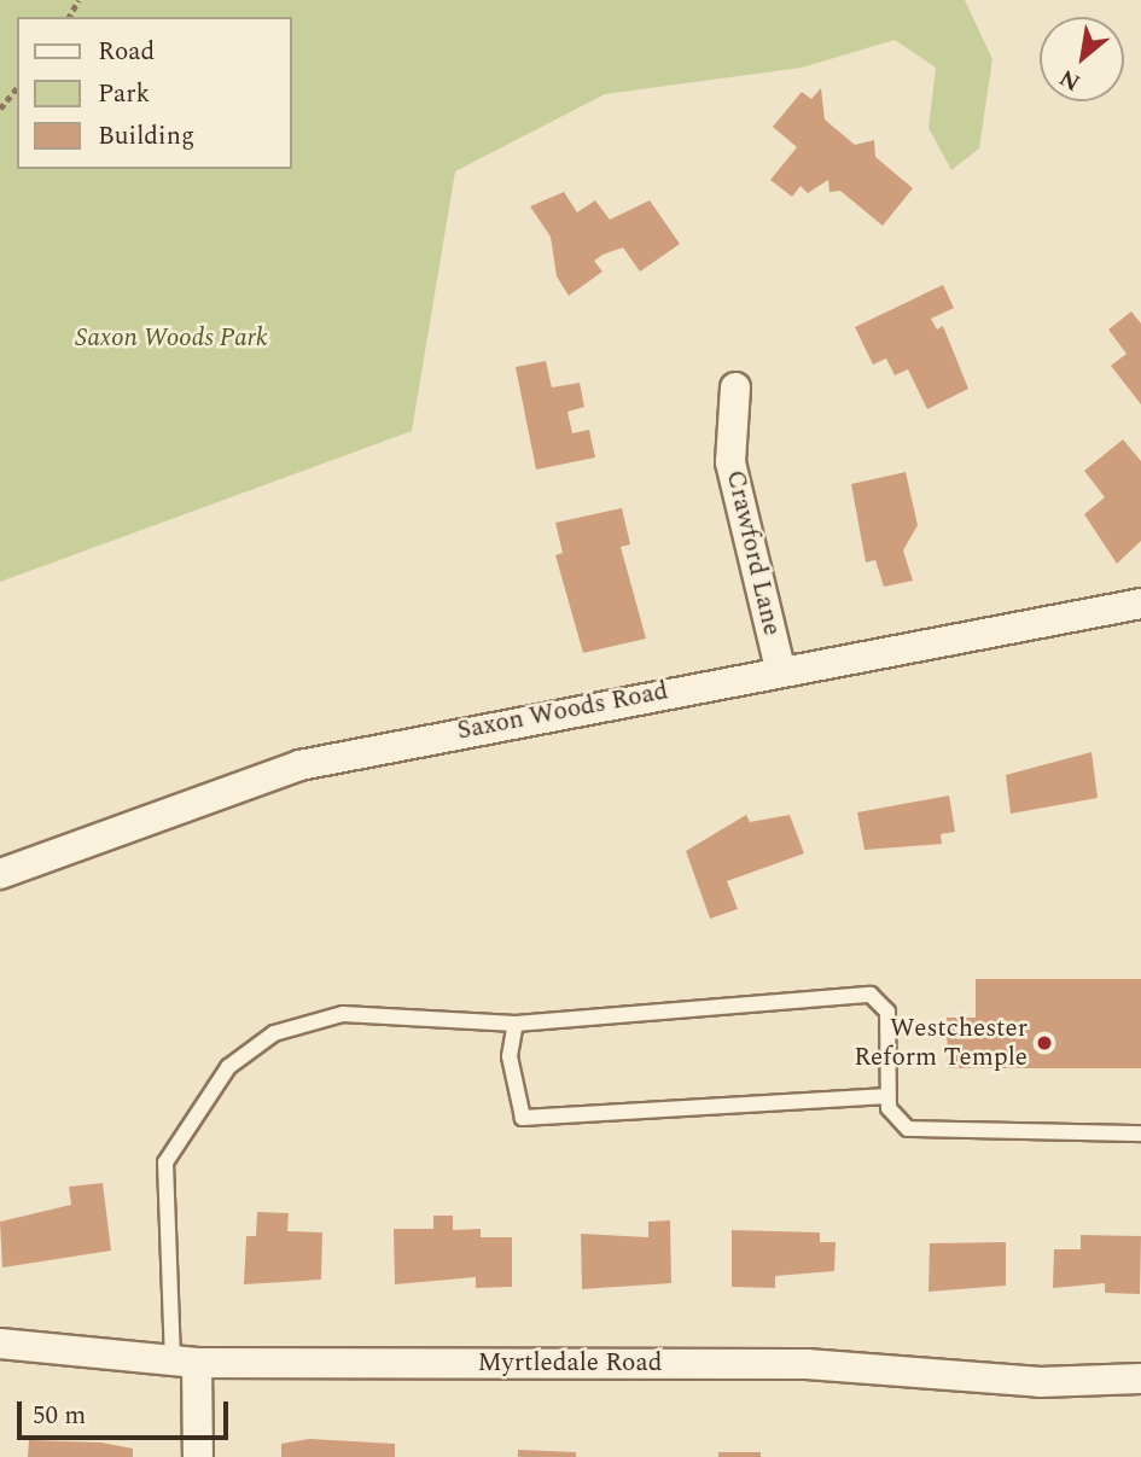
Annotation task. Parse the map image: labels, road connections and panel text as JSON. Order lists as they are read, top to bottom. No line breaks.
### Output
{"streets":{"street":["Crawford Lane","Saxon Woods Road","Myrtledale Road"]},"crossings":[["Crawford Lane","Saxon Woods Road"]],"parks":["Saxon Woods Park"],"places":["Westchester Reform Temple"],"legend":["Road","Park","Building"],"scale_bar":"50 m","north":"bottom left"}
